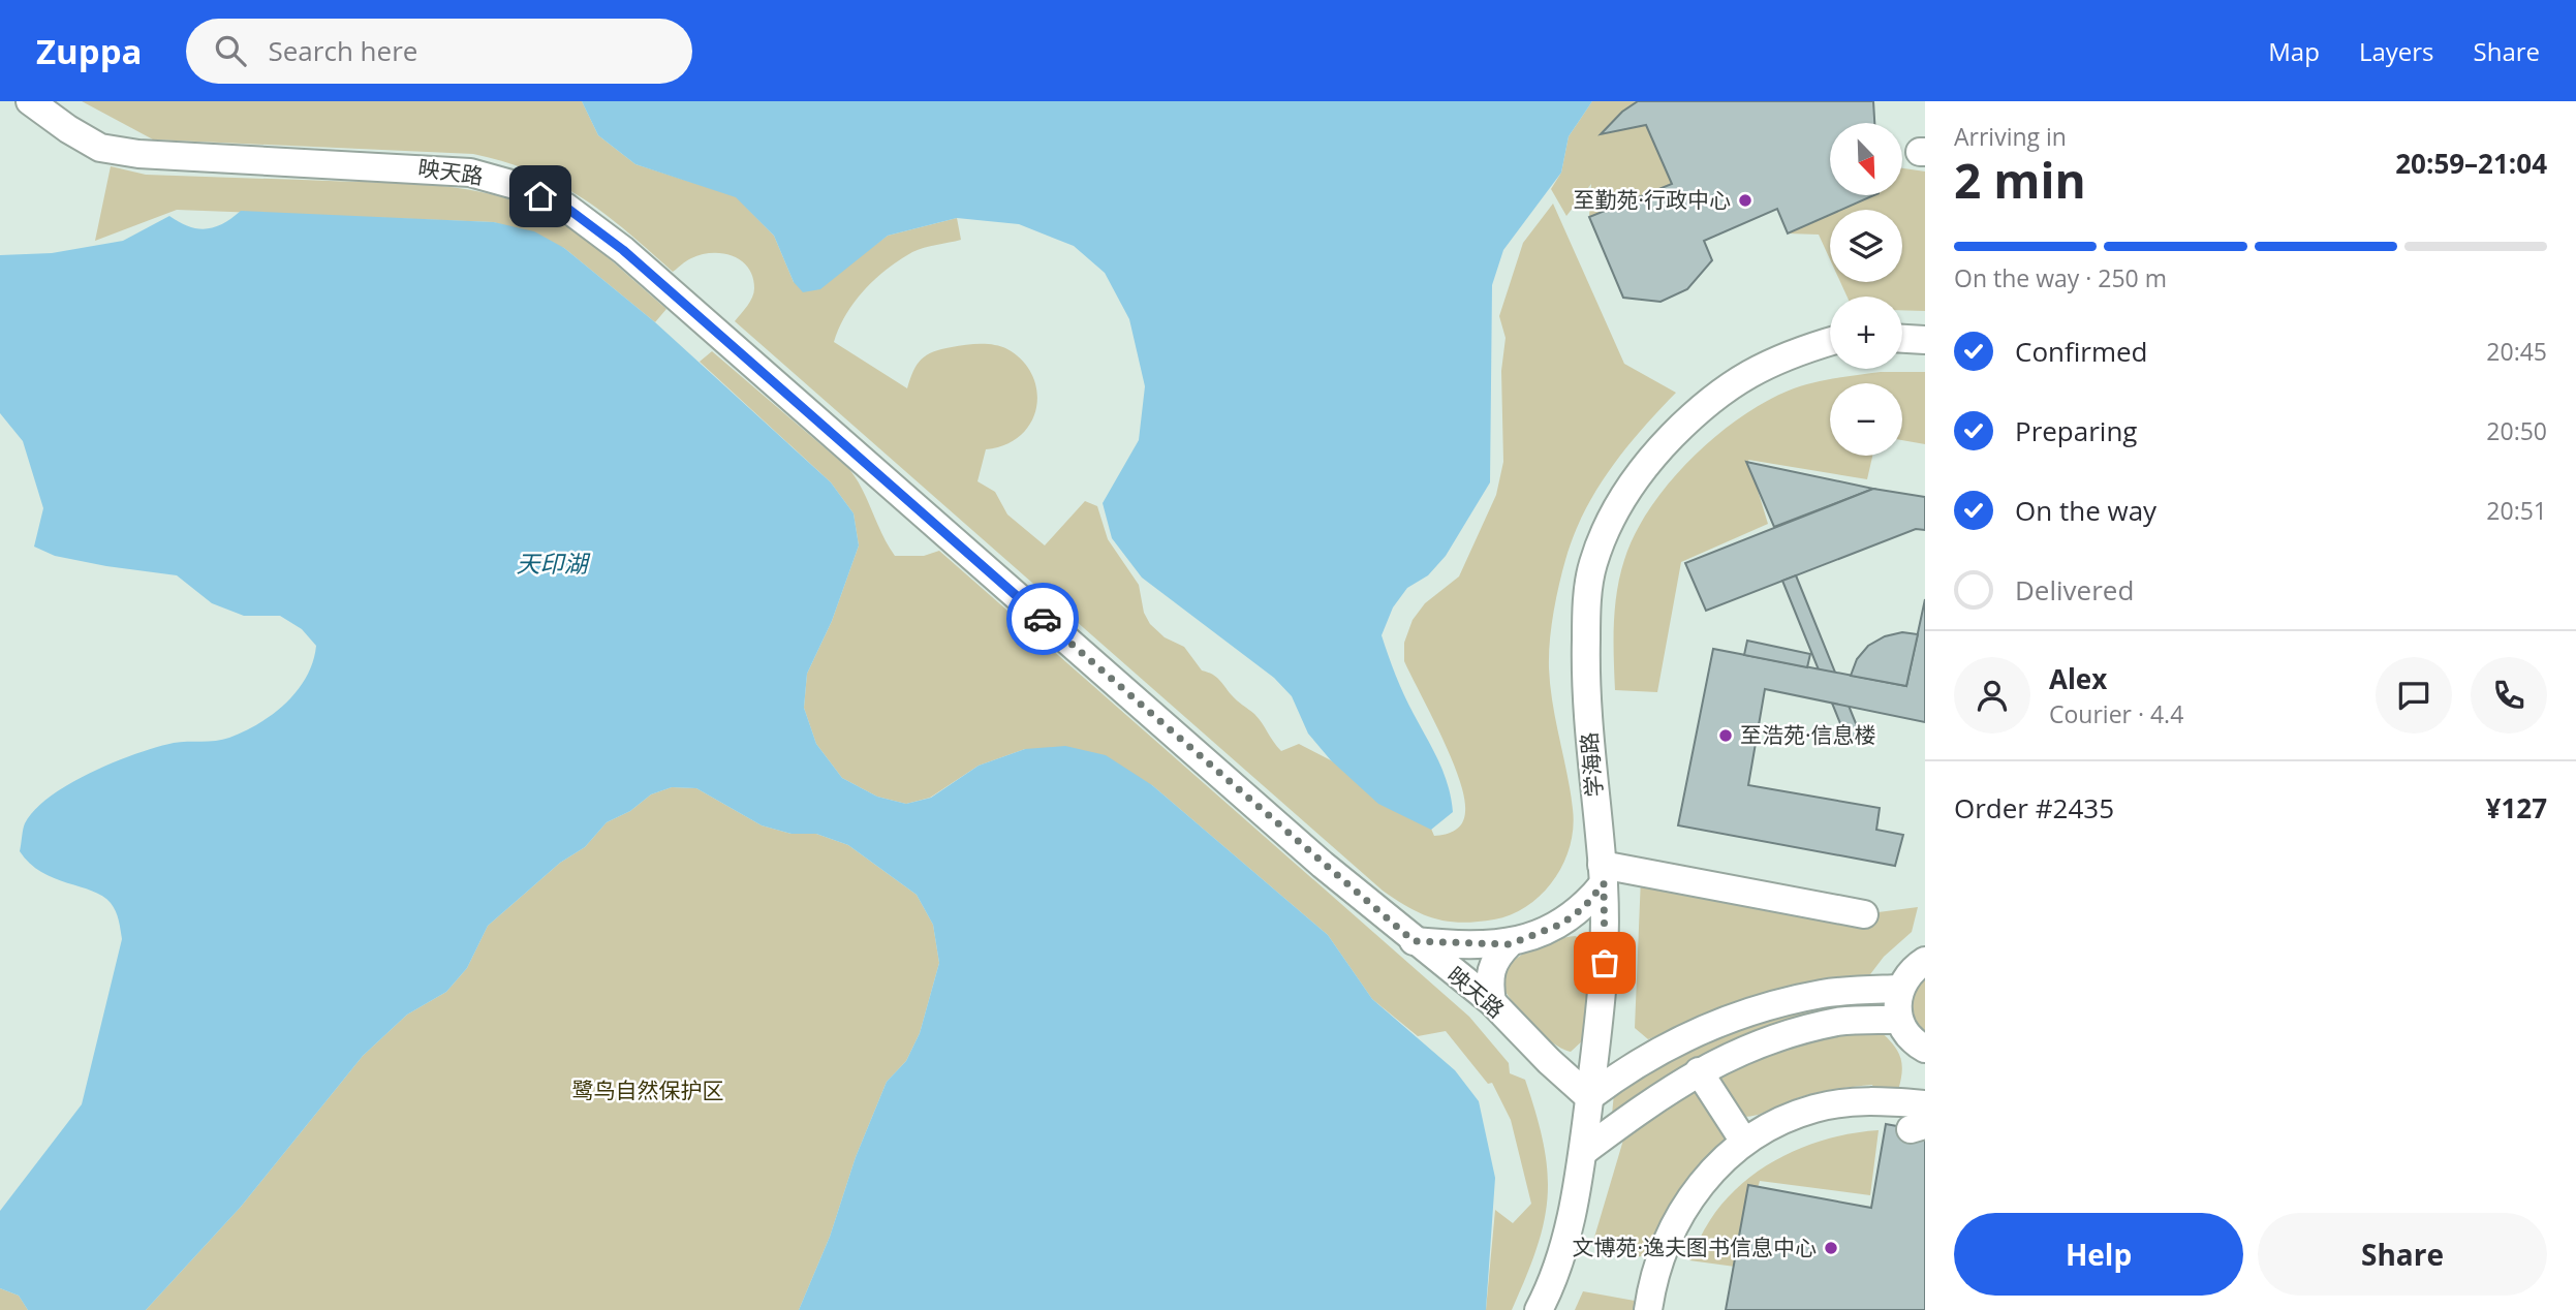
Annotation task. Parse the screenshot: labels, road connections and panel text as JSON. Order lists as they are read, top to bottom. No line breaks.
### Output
{"streets":{"street":["映天路","学海路"]},"crossings":[["映天路","学海路"]],"water":["天印湖"],"parks":["鹭鸟自然保护区"],"places":["至勤苑·行政中心","至浩苑·信息楼","文博苑·逸夫图书信息中心"],"north":"bottom right","page":{"header":"Zuppa","search":"Search here","nav":["Map","Layers","Share"],"heading":["2 min","Arriving in","20:59–21:04"],"panel":["Alex","Courier · 4.4","Order #2435","¥127"],"map_buttons":["+","−"],"bar":"On the way · 250 m","list":[["Confirmed","20:45"],["Preparing","20:50"],["On the way","20:51"],"Delivered"],"buttons":["Help","Share"]}}
